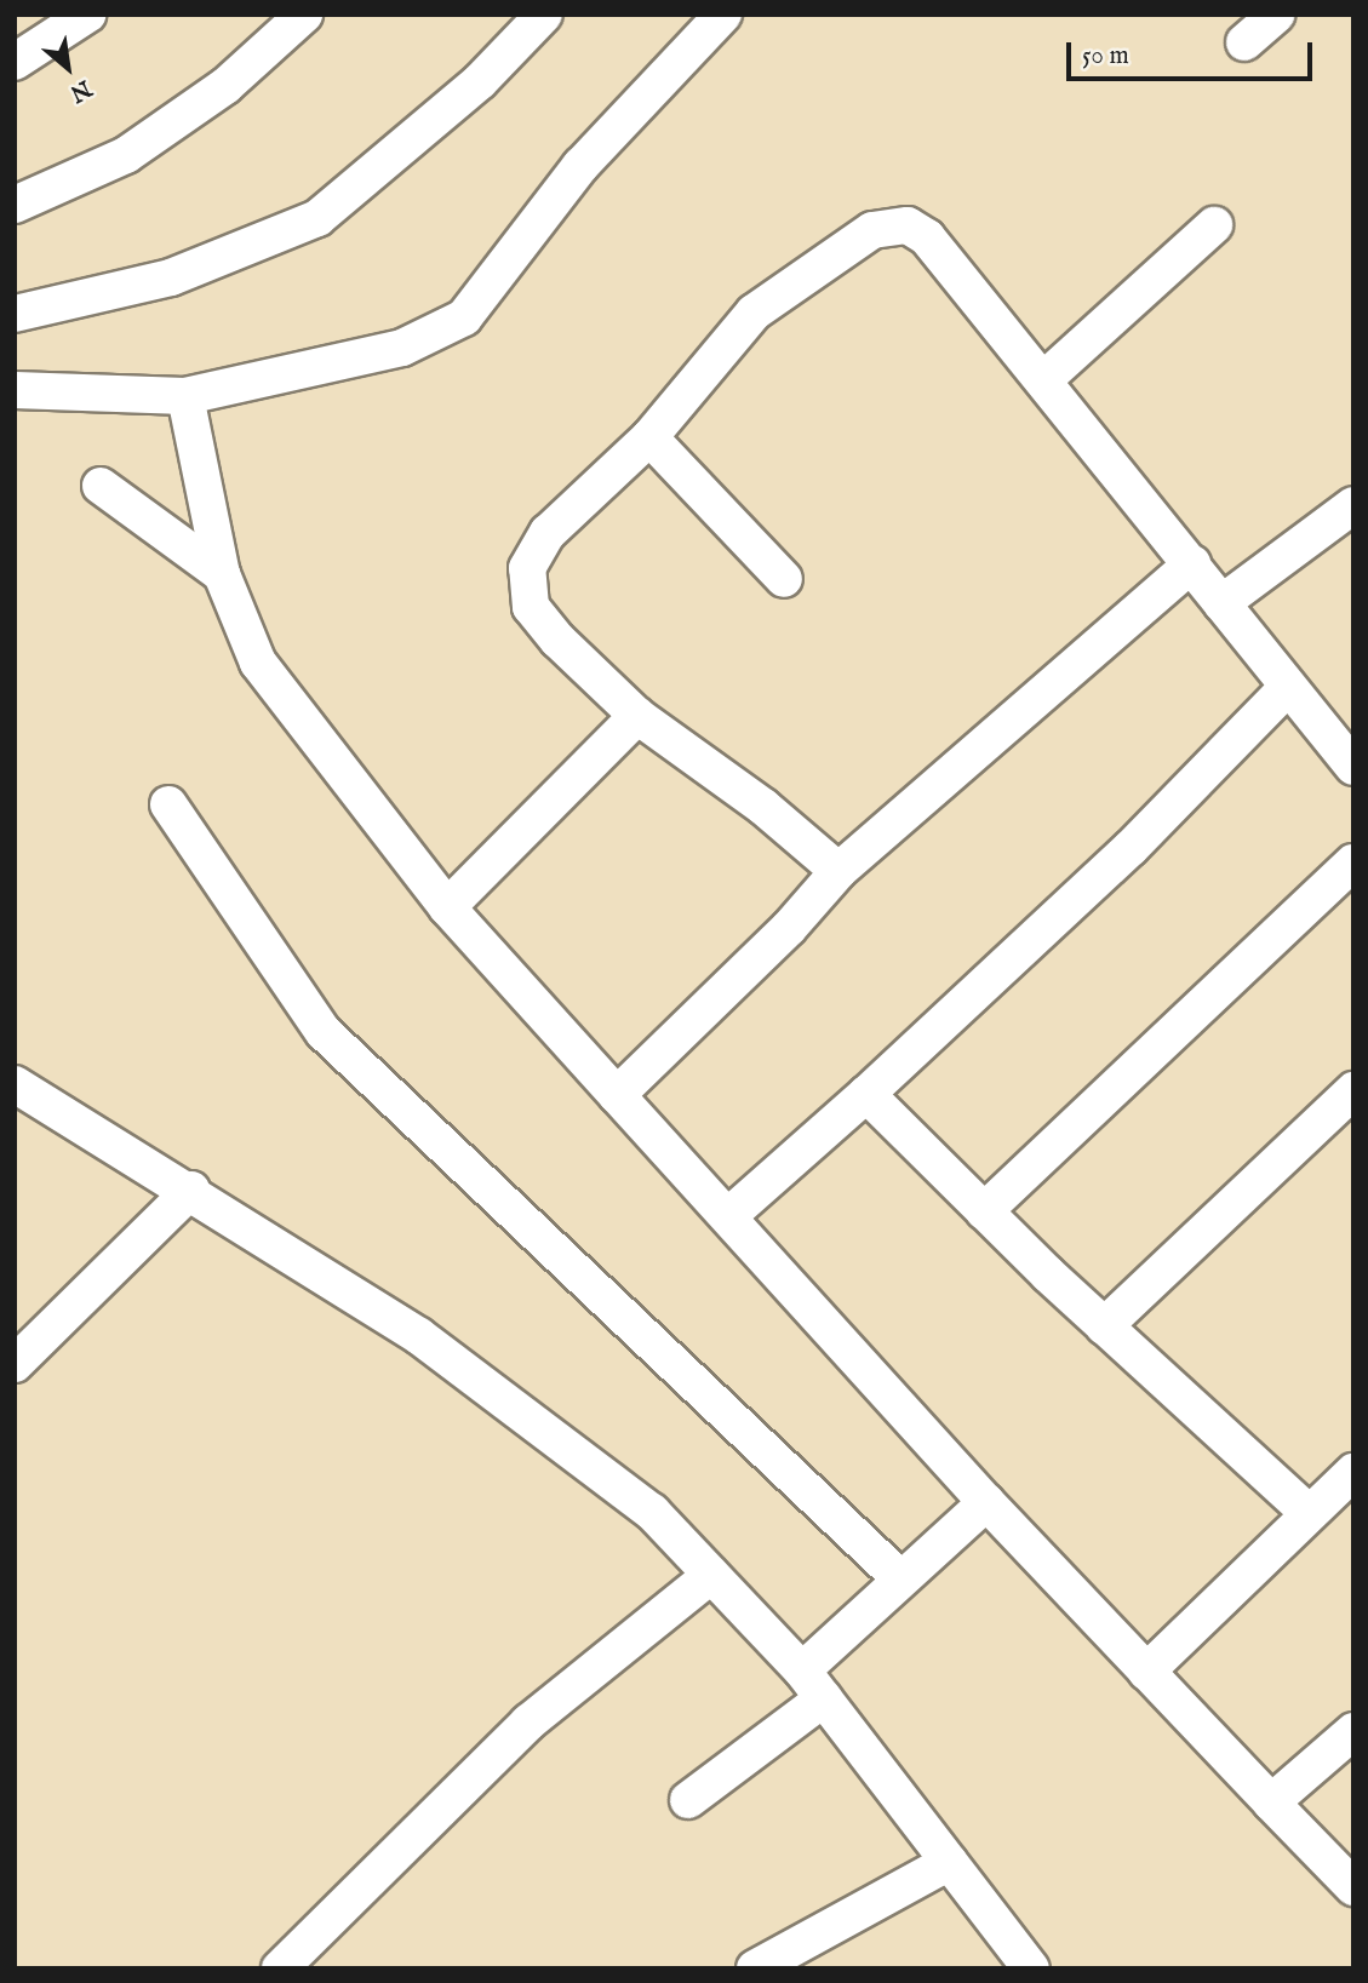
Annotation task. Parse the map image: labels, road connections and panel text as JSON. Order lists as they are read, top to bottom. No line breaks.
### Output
{"scale_bar":"50 m","north":"bottom right"}
